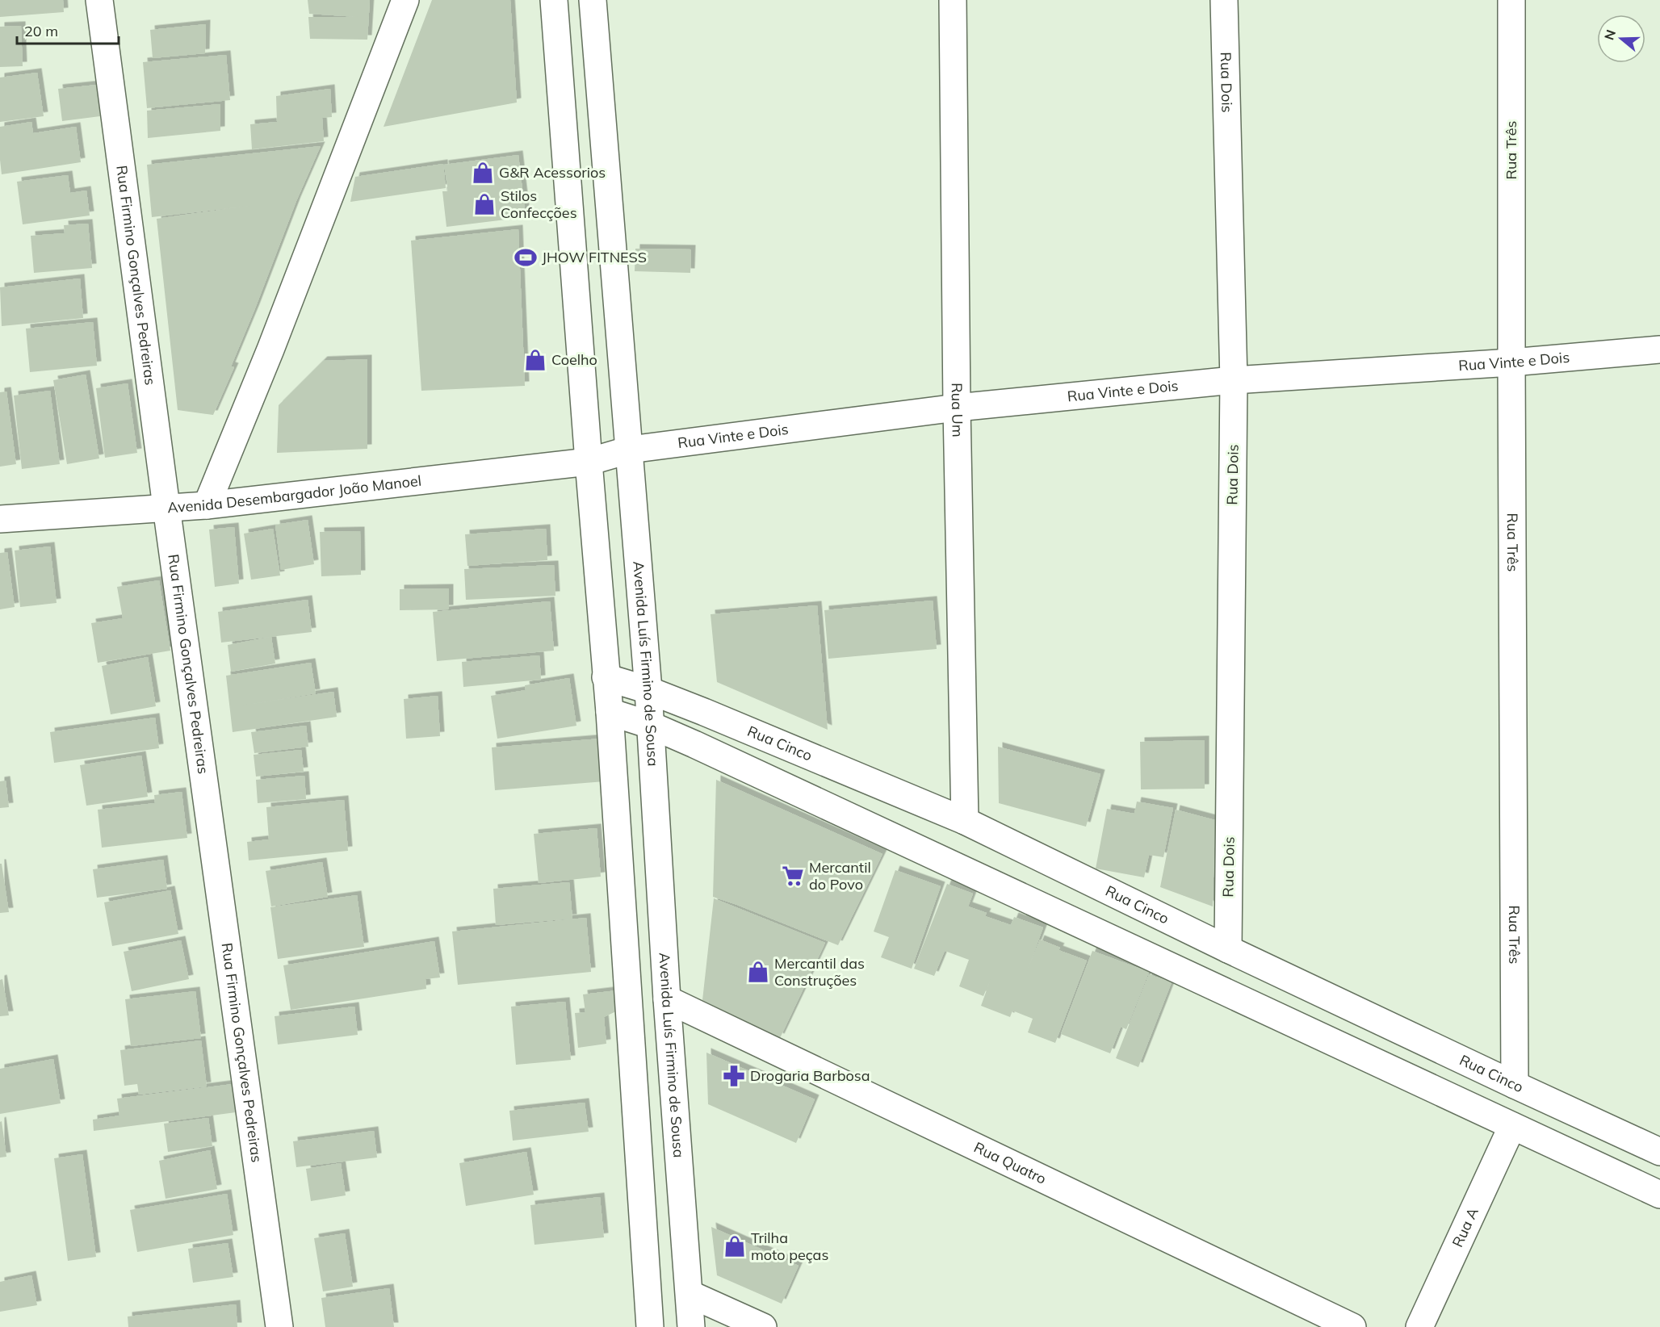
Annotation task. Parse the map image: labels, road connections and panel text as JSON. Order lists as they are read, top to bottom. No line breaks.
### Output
{"streets":{"street":["Rua Dois","Rua Três","Rua Firmino Gonçalves Pedreiras","Rua Vinte e Dois","Rua Um","Avenida Desembargador João Manoel","Avenida Luís Firmino de Sousa","Rua Cinco","Rua Quatro","Rua A"]},"crossings":[["Rua Dois","Rua Vinte e Dois"],["Rua Dois","Rua Cinco"],["Rua Três","Rua Vinte e Dois"],["Rua Três","Rua Cinco"],["Rua Firmino Gonçalves Pedreiras","Avenida Desembargador João Manoel"],["Rua Vinte e Dois","Rua Um"],["Rua Vinte e Dois","Avenida Desembargador João Manoel"],["Rua Vinte e Dois","Avenida Luís Firmino de Sousa"],["Rua Um","Rua Cinco"],["Avenida Luís Firmino de Sousa","Rua Cinco"],["Avenida Luís Firmino de Sousa","Rua Quatro"]],"places":{"shop":["G&R Acessorios","Stilos Confecções","Coelho","Mercantil das Construções","Trilha moto peças"],"sports":["JHOW FITNESS"],"supermarket":["Mercantil do Povo"],"pharmacy":["Drogaria Barbosa"]},"scale_bar":"20 m","north":"left"}
